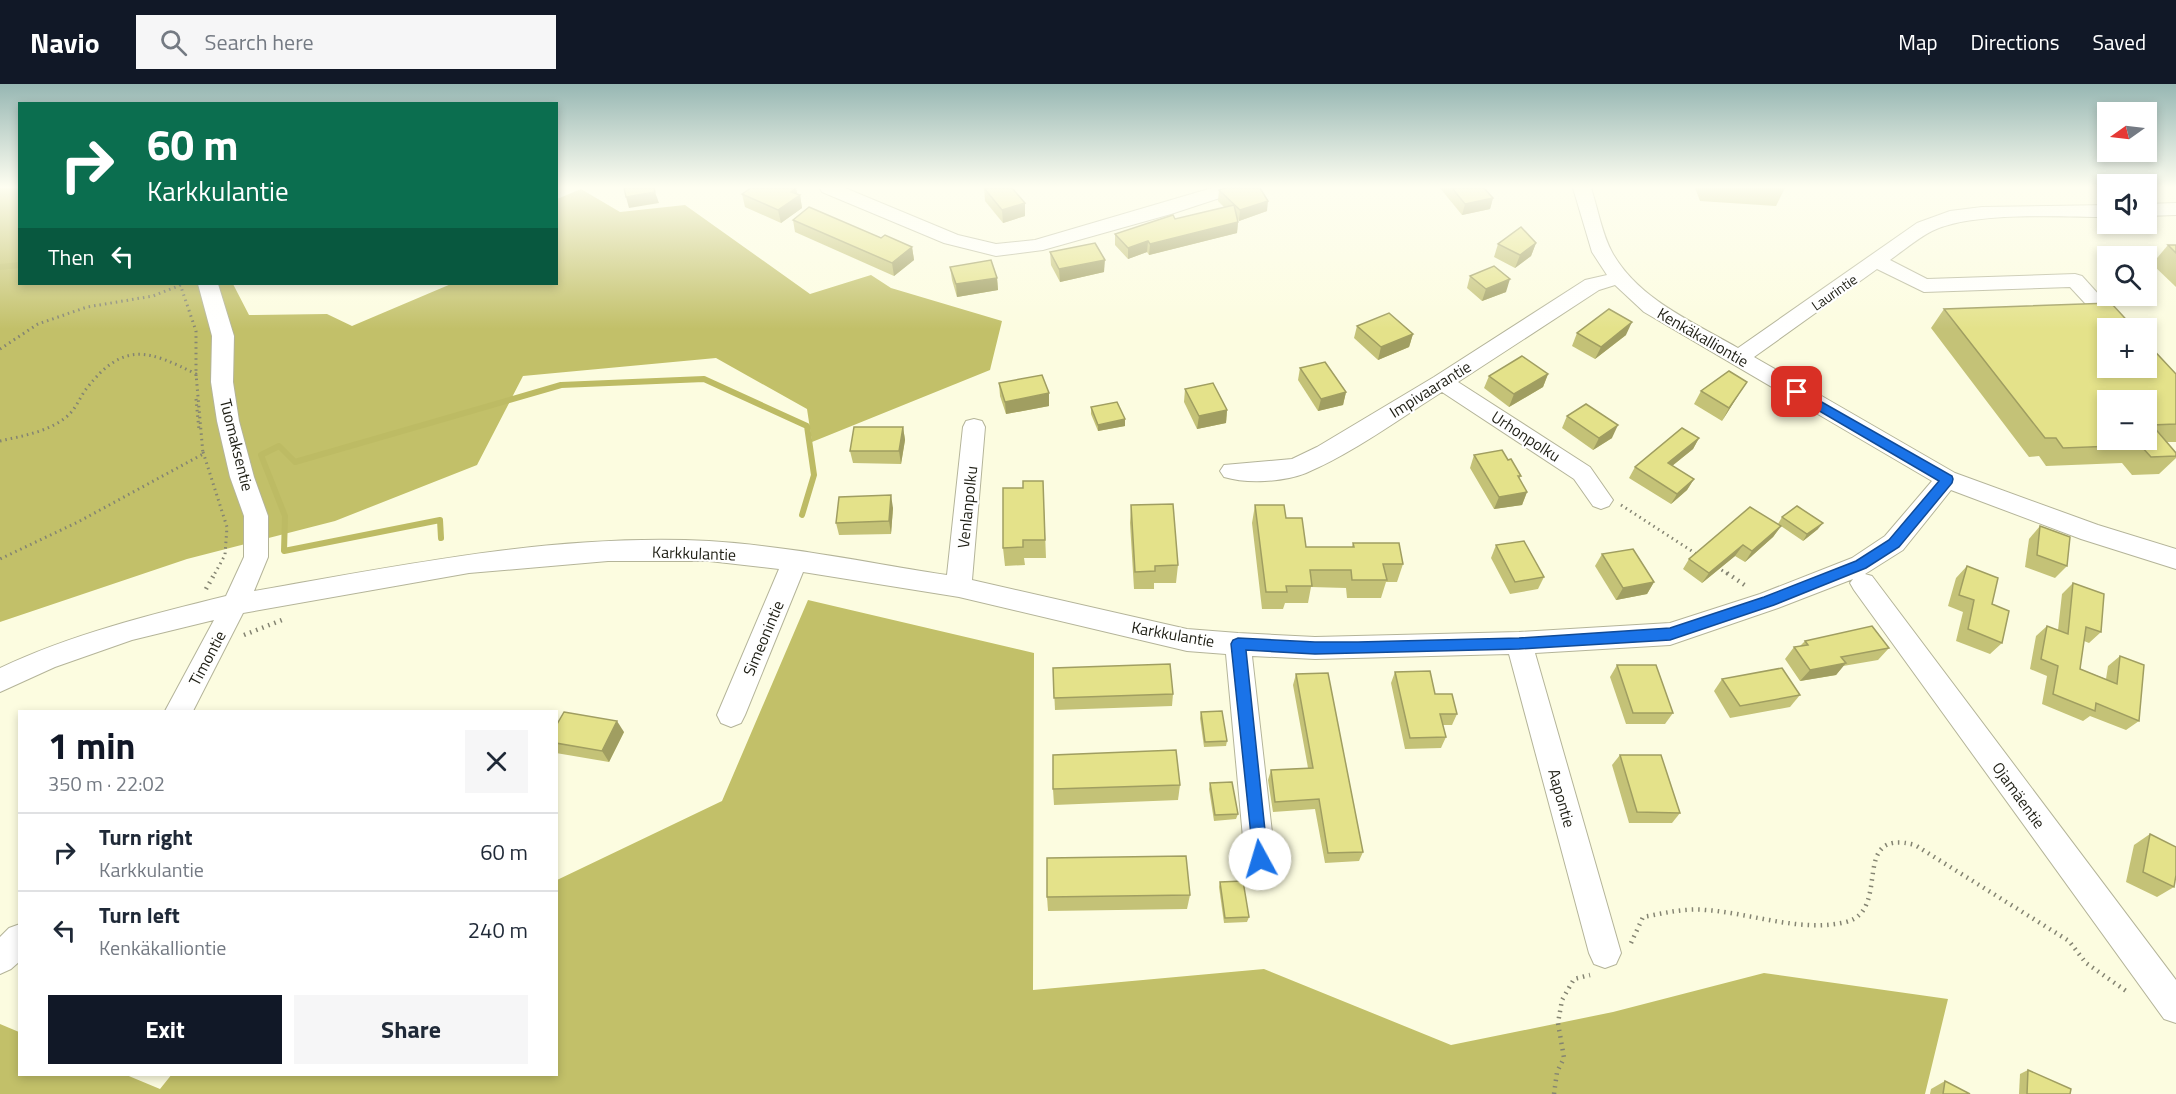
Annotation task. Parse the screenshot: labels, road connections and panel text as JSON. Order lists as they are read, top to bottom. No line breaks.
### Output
{"streets":{"street":["Laurintie","Kenkäkalliontie","Impivaarantie","Urhonpolku","Tuomaksentie","Venlanpolku","Karkkulantie","Simeonintie","Timontie","Ojamäentie","Aapontie"]},"crossings":[["Laurintie","Kenkäkalliontie"],["Kenkäkalliontie","Impivaarantie"],["Kenkäkalliontie","Karkkulantie"],["Impivaarantie","Urhonpolku"],["Tuomaksentie","Karkkulantie"],["Tuomaksentie","Timontie"],["Venlanpolku","Karkkulantie"],["Karkkulantie","Simeonintie"],["Karkkulantie","Timontie"],["Karkkulantie","Aapontie"]],"north":"left","page":{"header":"Navio","search":"Search here","nav":["Map","Directions","Saved"],"map_buttons":["+","−"],"turn":["60 m","Karkkulantie"],"then":"Then","heading":["1 min","350 m · 22:02"],"list":[{"name":"Turn right","note":"Karkkulantie","value":"60 m"},{"name":"Turn left","note":"Kenkäkalliontie","value":"240 m"}],"buttons":["Exit","Share"]}}
